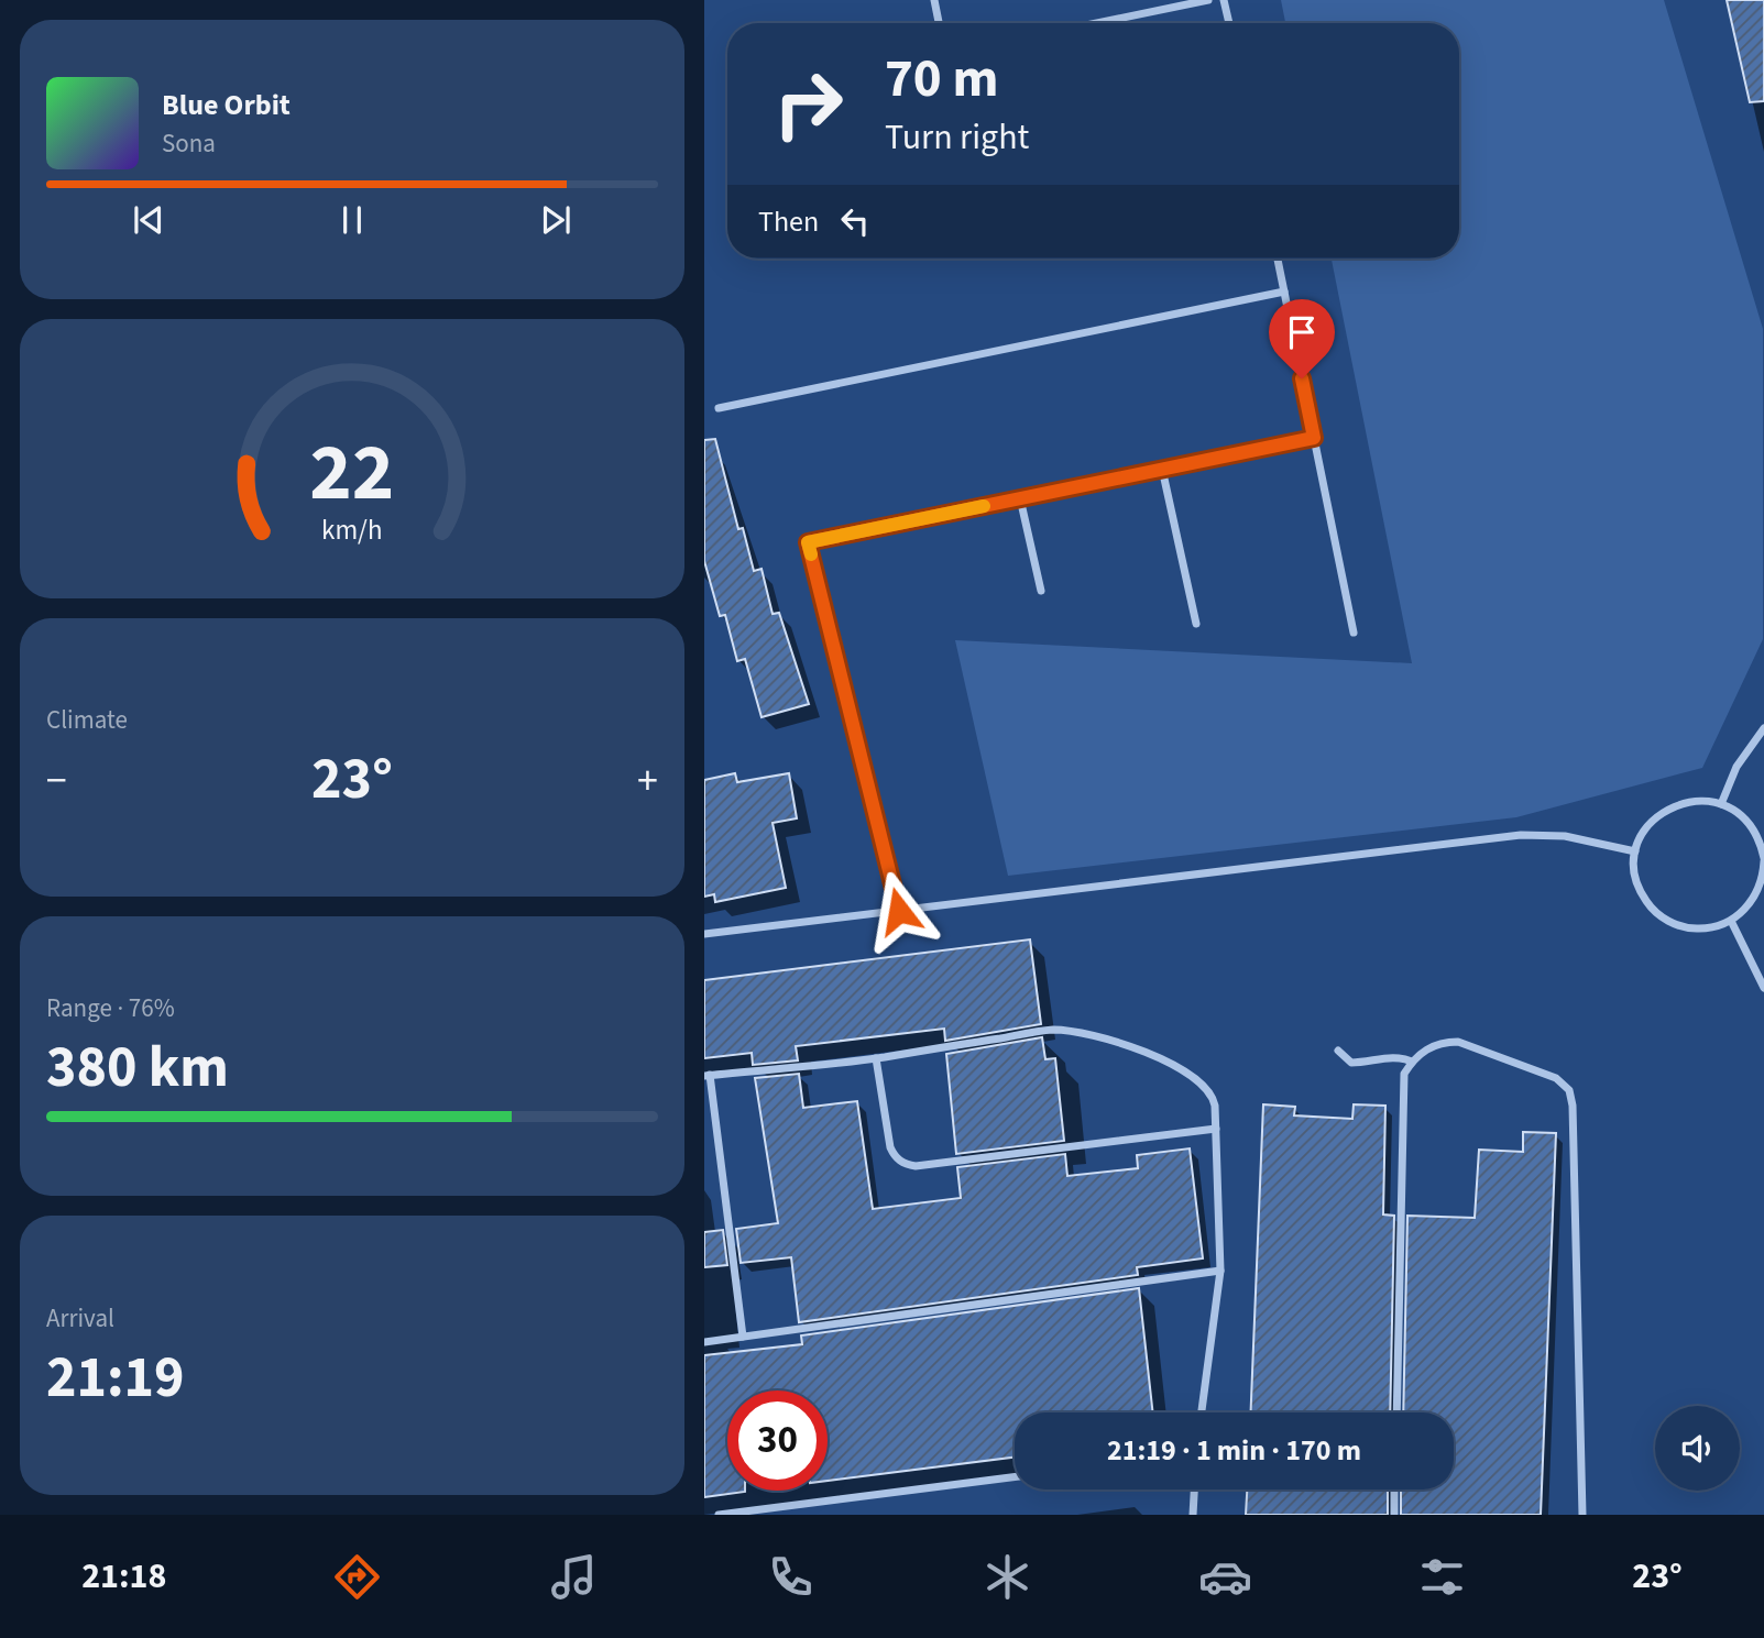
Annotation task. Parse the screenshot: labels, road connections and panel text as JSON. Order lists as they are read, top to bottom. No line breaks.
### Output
{"page":{"turn":["70 m","Turn right"],"song":["Blue Orbit","Sona"],"then":"Then","tile":["Climate",["Range · 76%","380 km"],["Arrival","21:19"]],"heat":["−","23°","+"],"limit":"30","trip":"21:19 · 1 min · 170 m","tabs":["21:18","23°"],"gauge":["22","km/h"]}}
